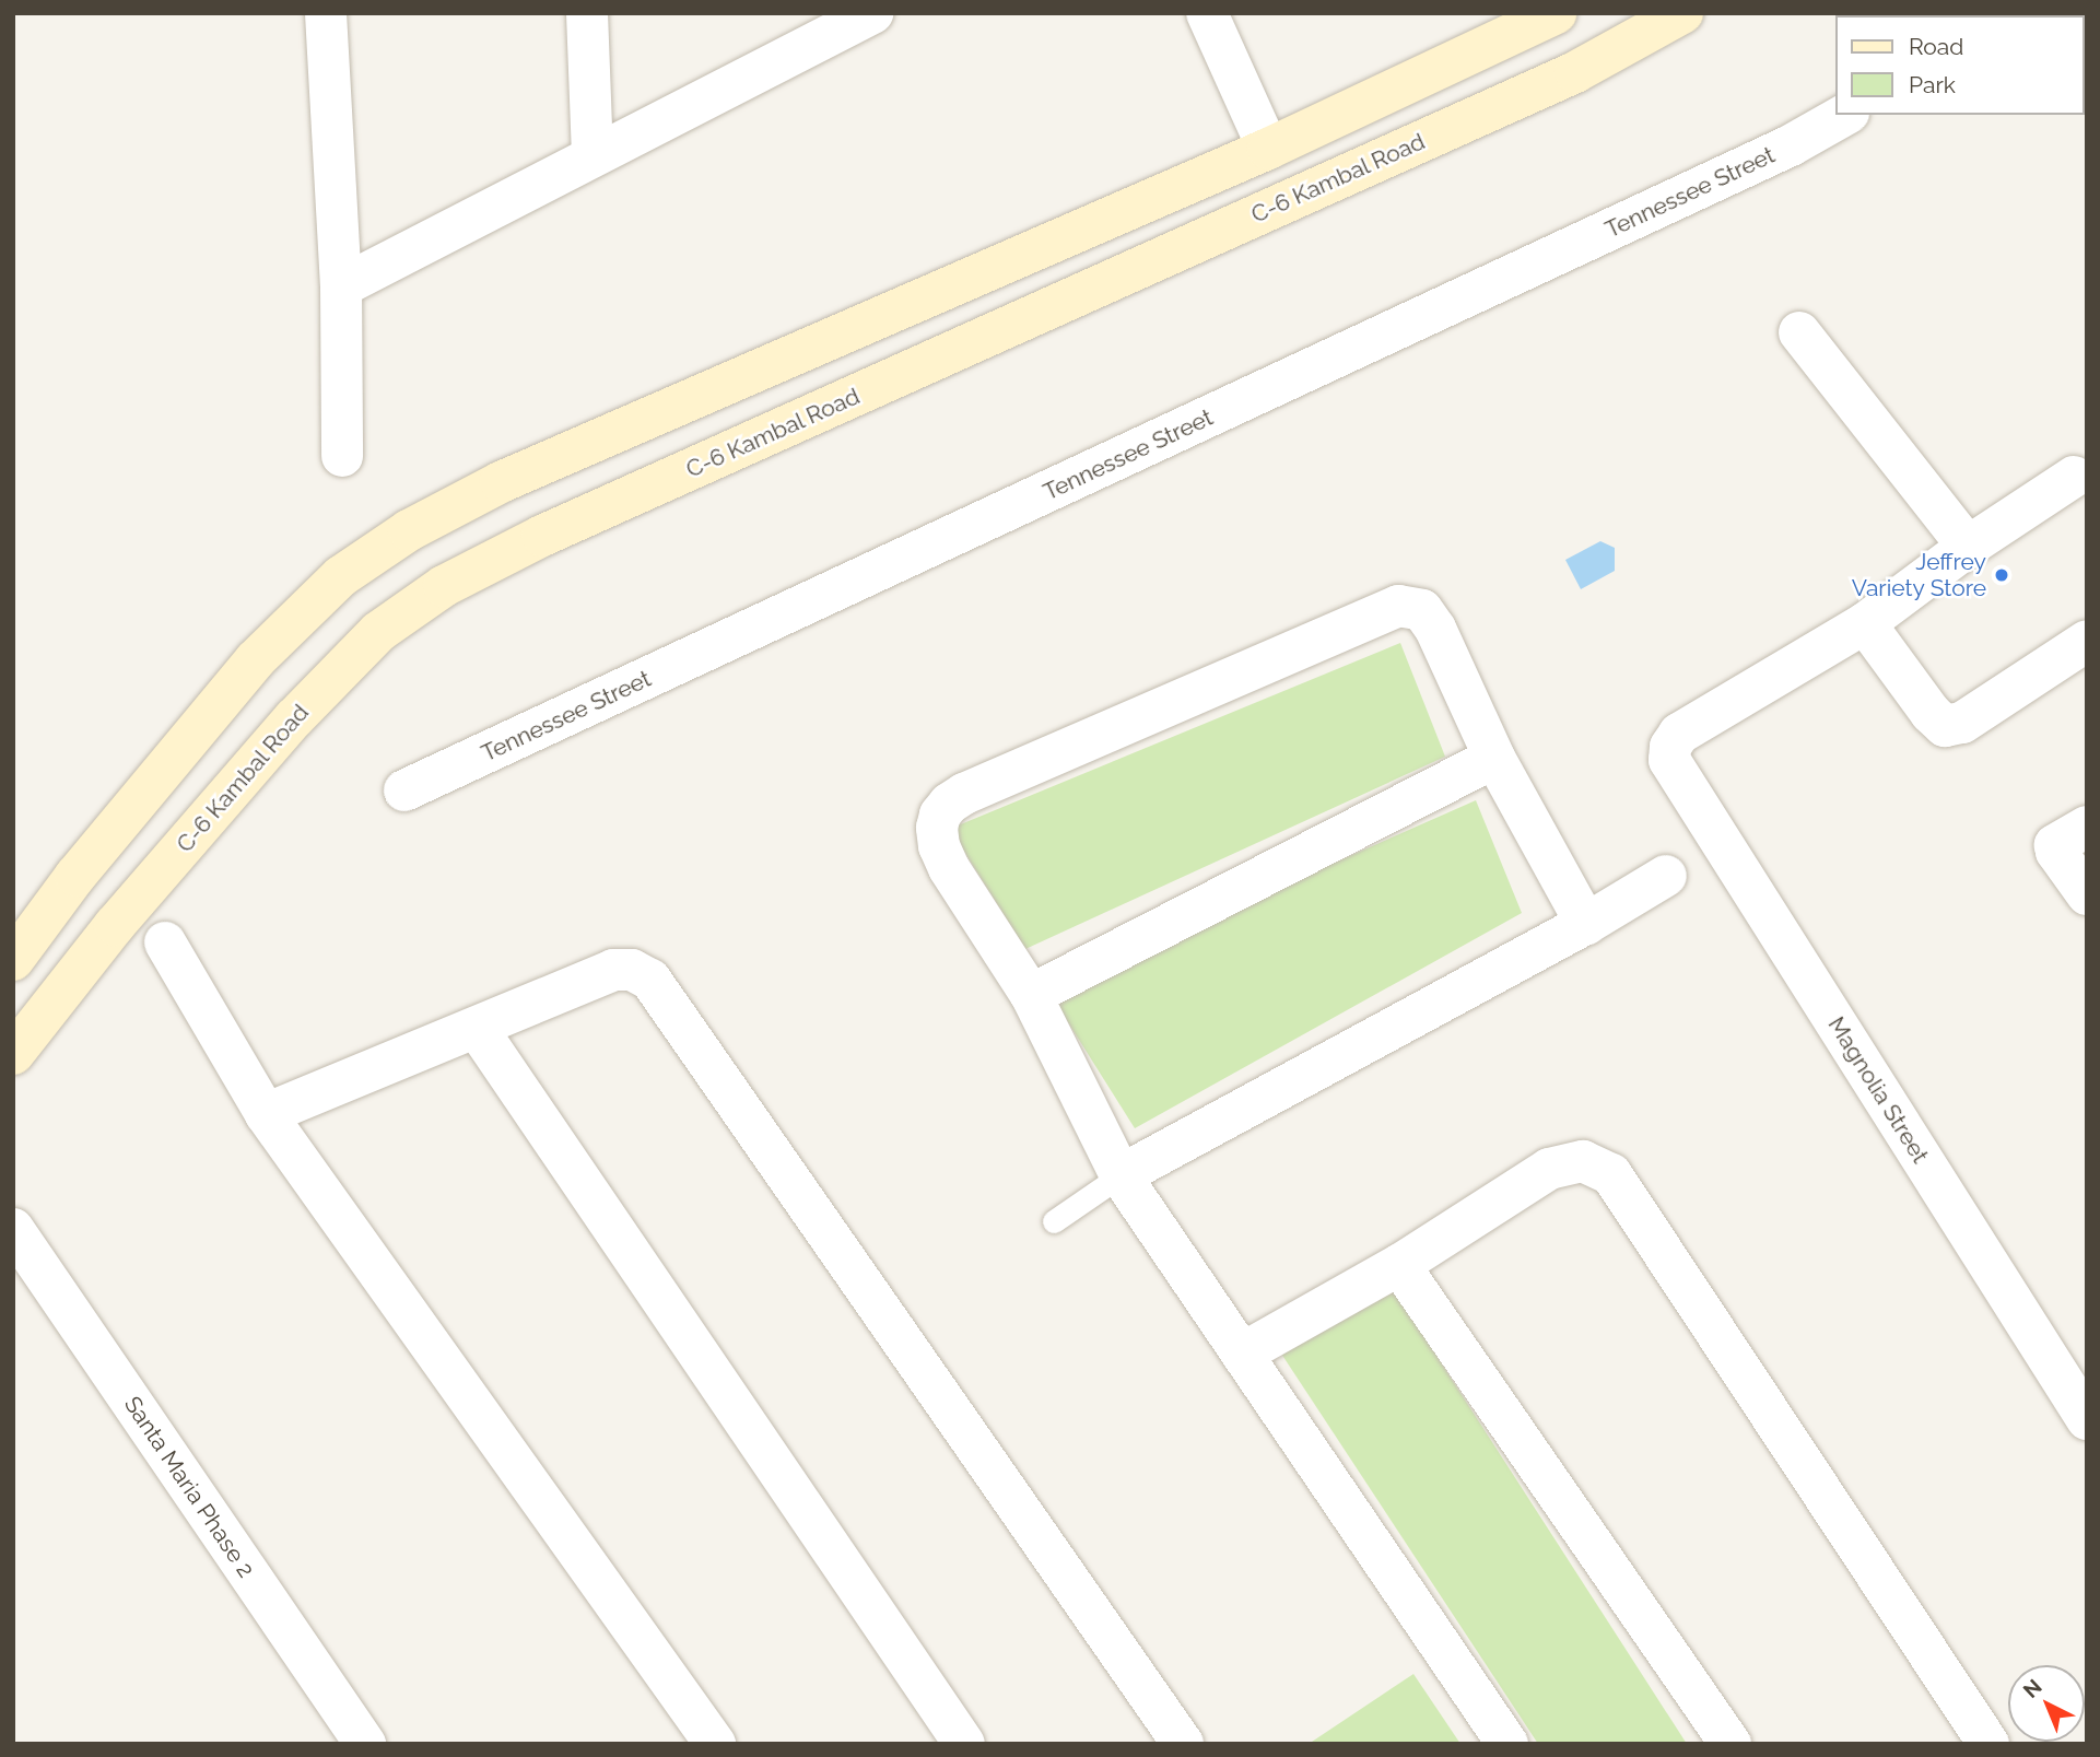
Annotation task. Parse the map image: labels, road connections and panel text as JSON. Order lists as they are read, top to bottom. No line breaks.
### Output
{"streets":{"main road":["C-6 Kambal Road"],"street":["Tennessee Street","Magnolia Street","Santa Maria Phase 2"]},"places":["Jeffrey Variety Store"],"legend":["Road","Park"],"north":"top left"}
